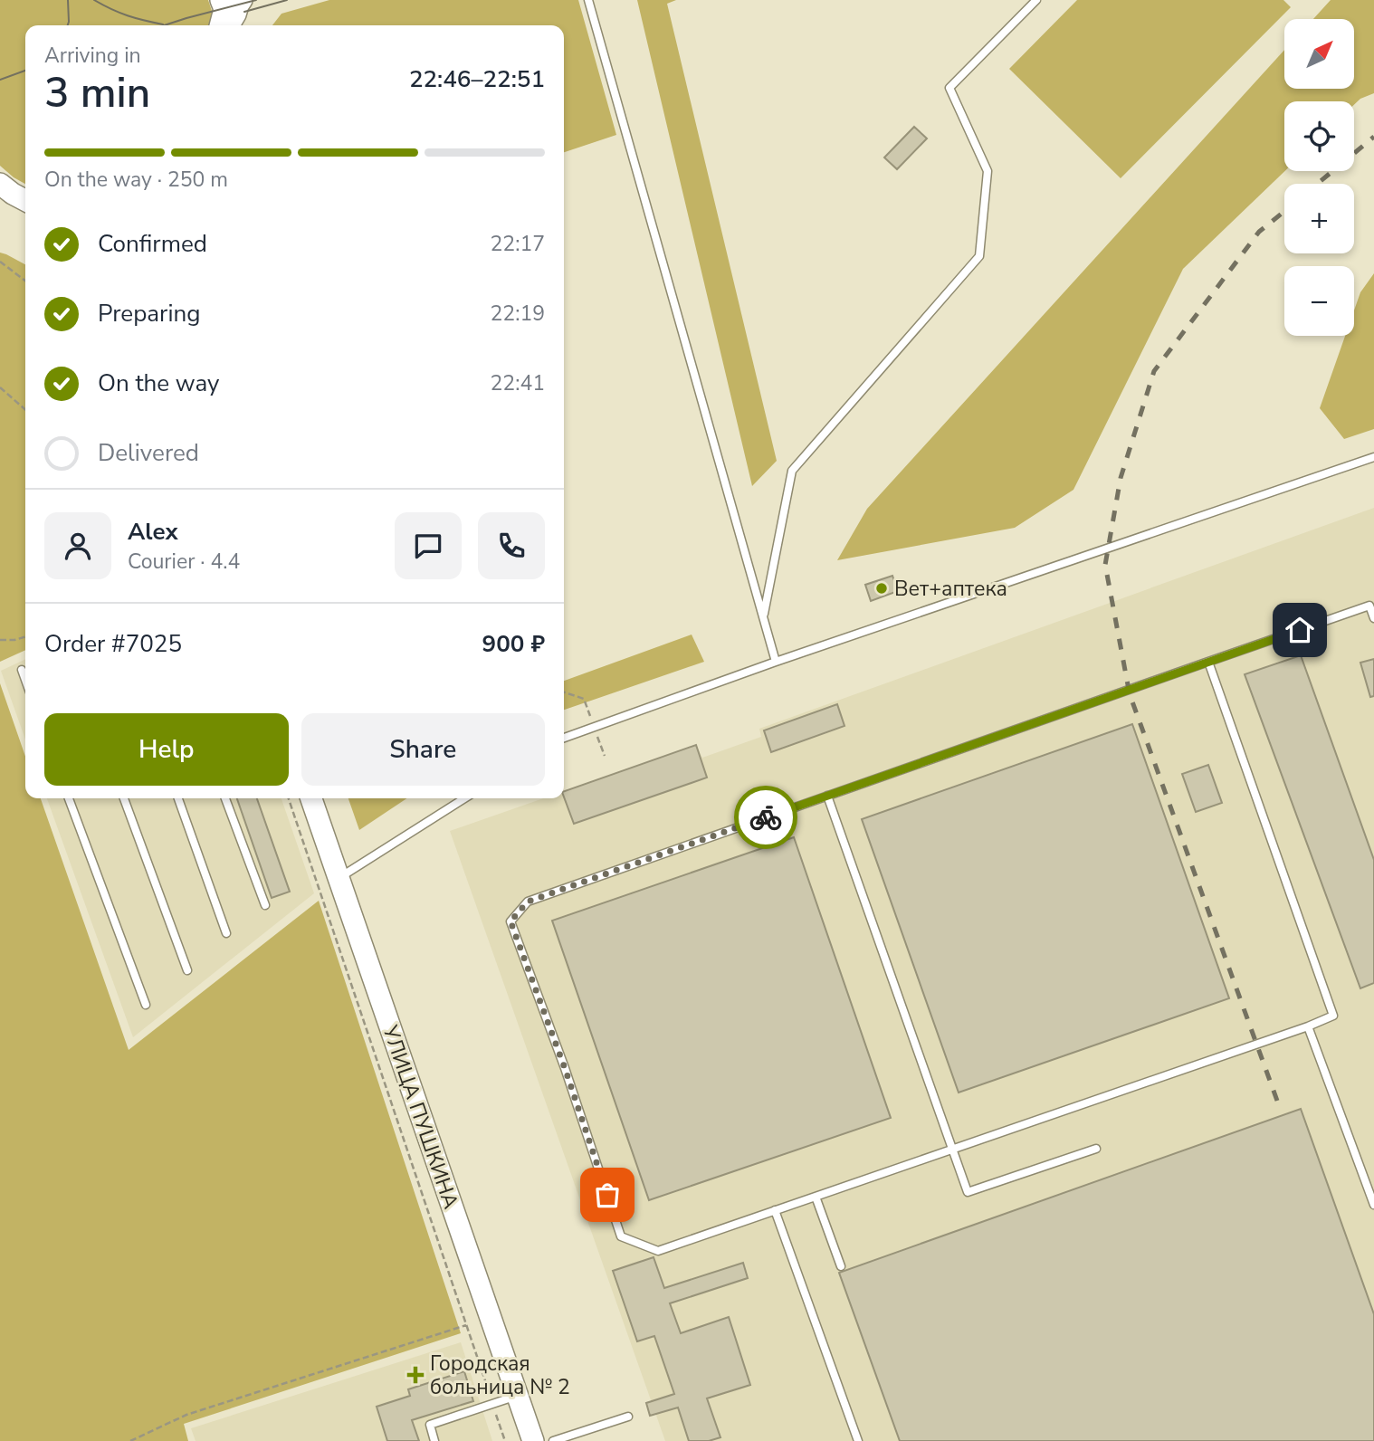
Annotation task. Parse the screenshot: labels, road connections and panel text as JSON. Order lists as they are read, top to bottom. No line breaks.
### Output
{"streets":{"main road":["УЛИЦА ПУШКИНА"]},"places":{"other":["Вет+аптека"],"health":["Городская больница № 2"]},"north":"top right","page":{"map_buttons":["+","−"],"heading":["3 min","Arriving in","22:46–22:51"],"panel":["Alex","Courier · 4.4","Order #7025","900 ₽"],"bar":"On the way · 250 m","list":[["Confirmed","22:17"],["Preparing","22:19"],["On the way","22:41"],"Delivered"],"buttons":["Help","Share"]}}
